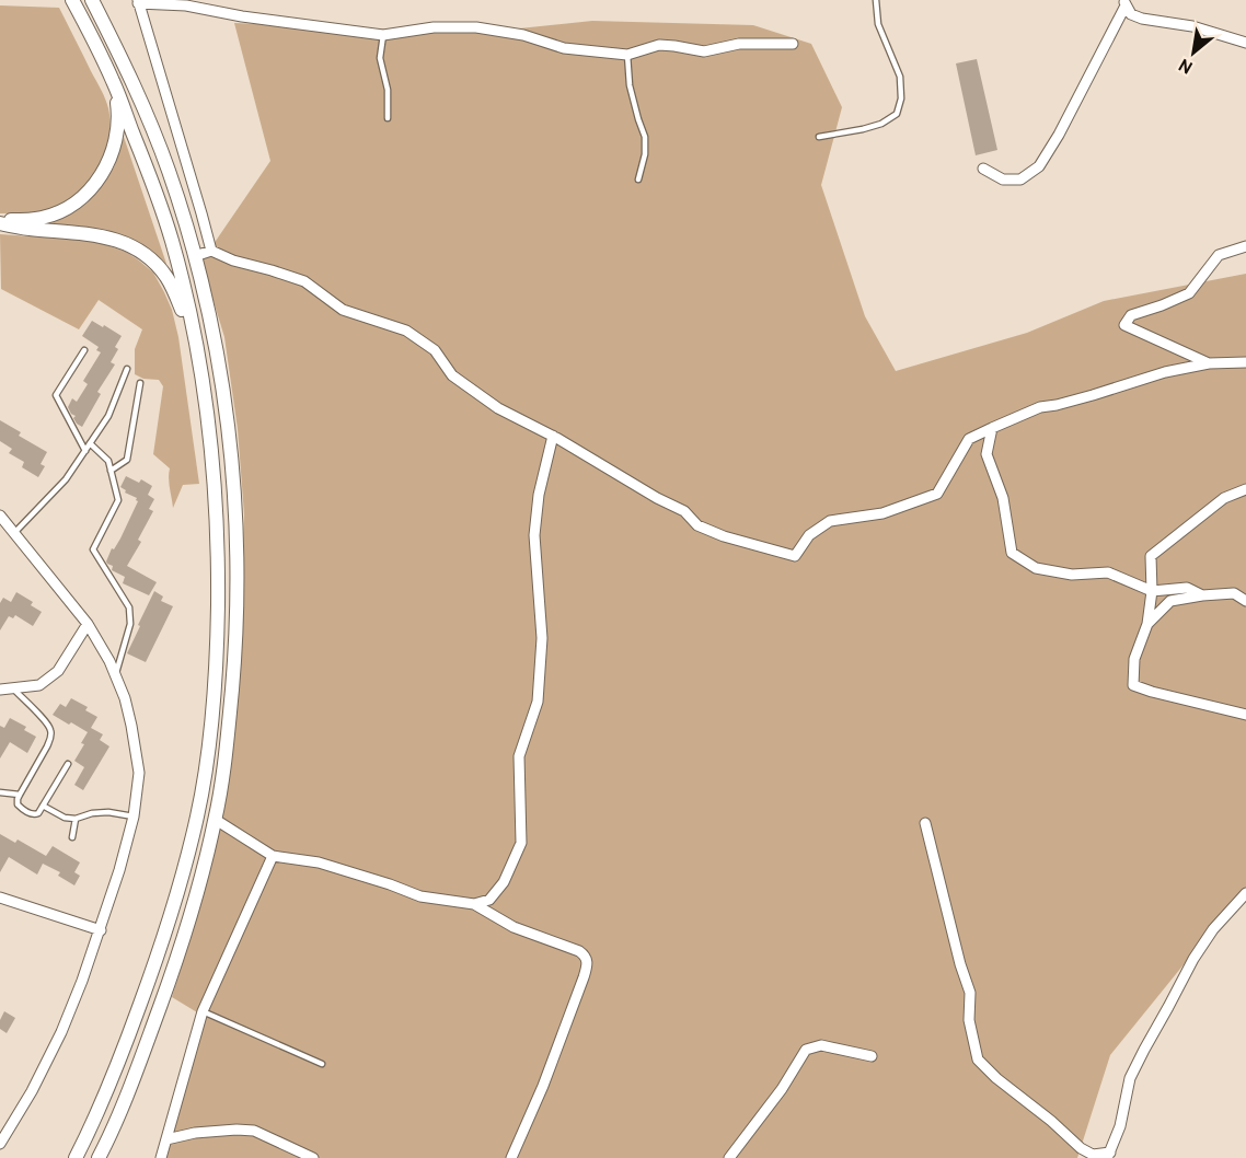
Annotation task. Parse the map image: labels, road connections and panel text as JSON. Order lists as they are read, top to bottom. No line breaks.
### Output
{"north":"bottom left"}
